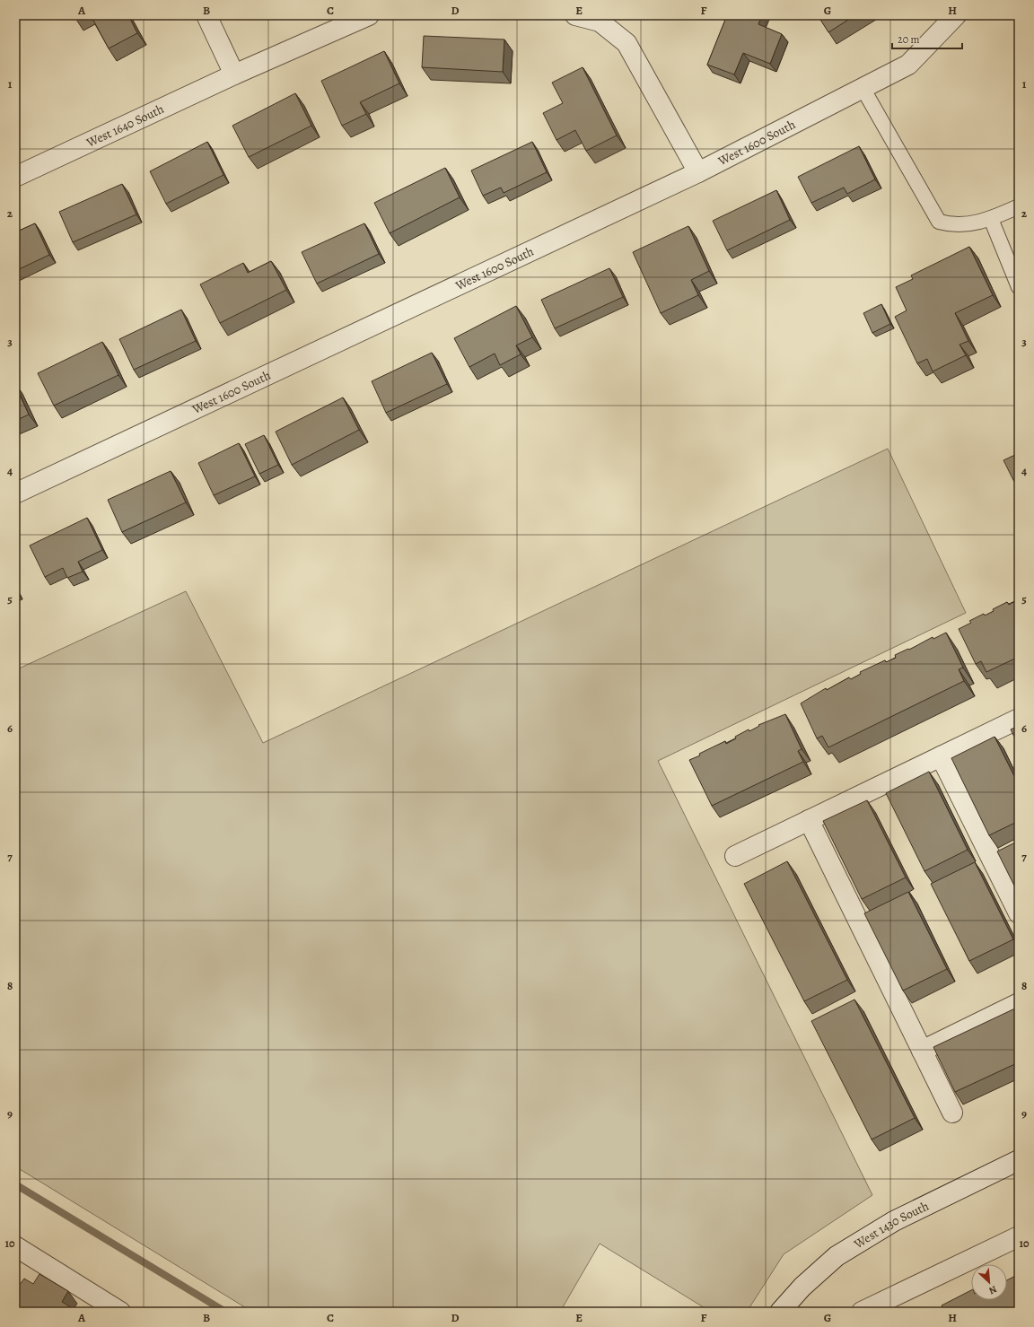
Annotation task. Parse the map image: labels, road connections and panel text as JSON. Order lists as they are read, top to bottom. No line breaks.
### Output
{"streets":{"street":["West 1640 South","West 1600 South","West 1430 South"]},"scale_bar":"20 m","north":"bottom right","grid":{"columns":["A","B","C","D","E","F","G","H"],"rows":["1","2","3","4","5","6","7","8","9","10"]}}
